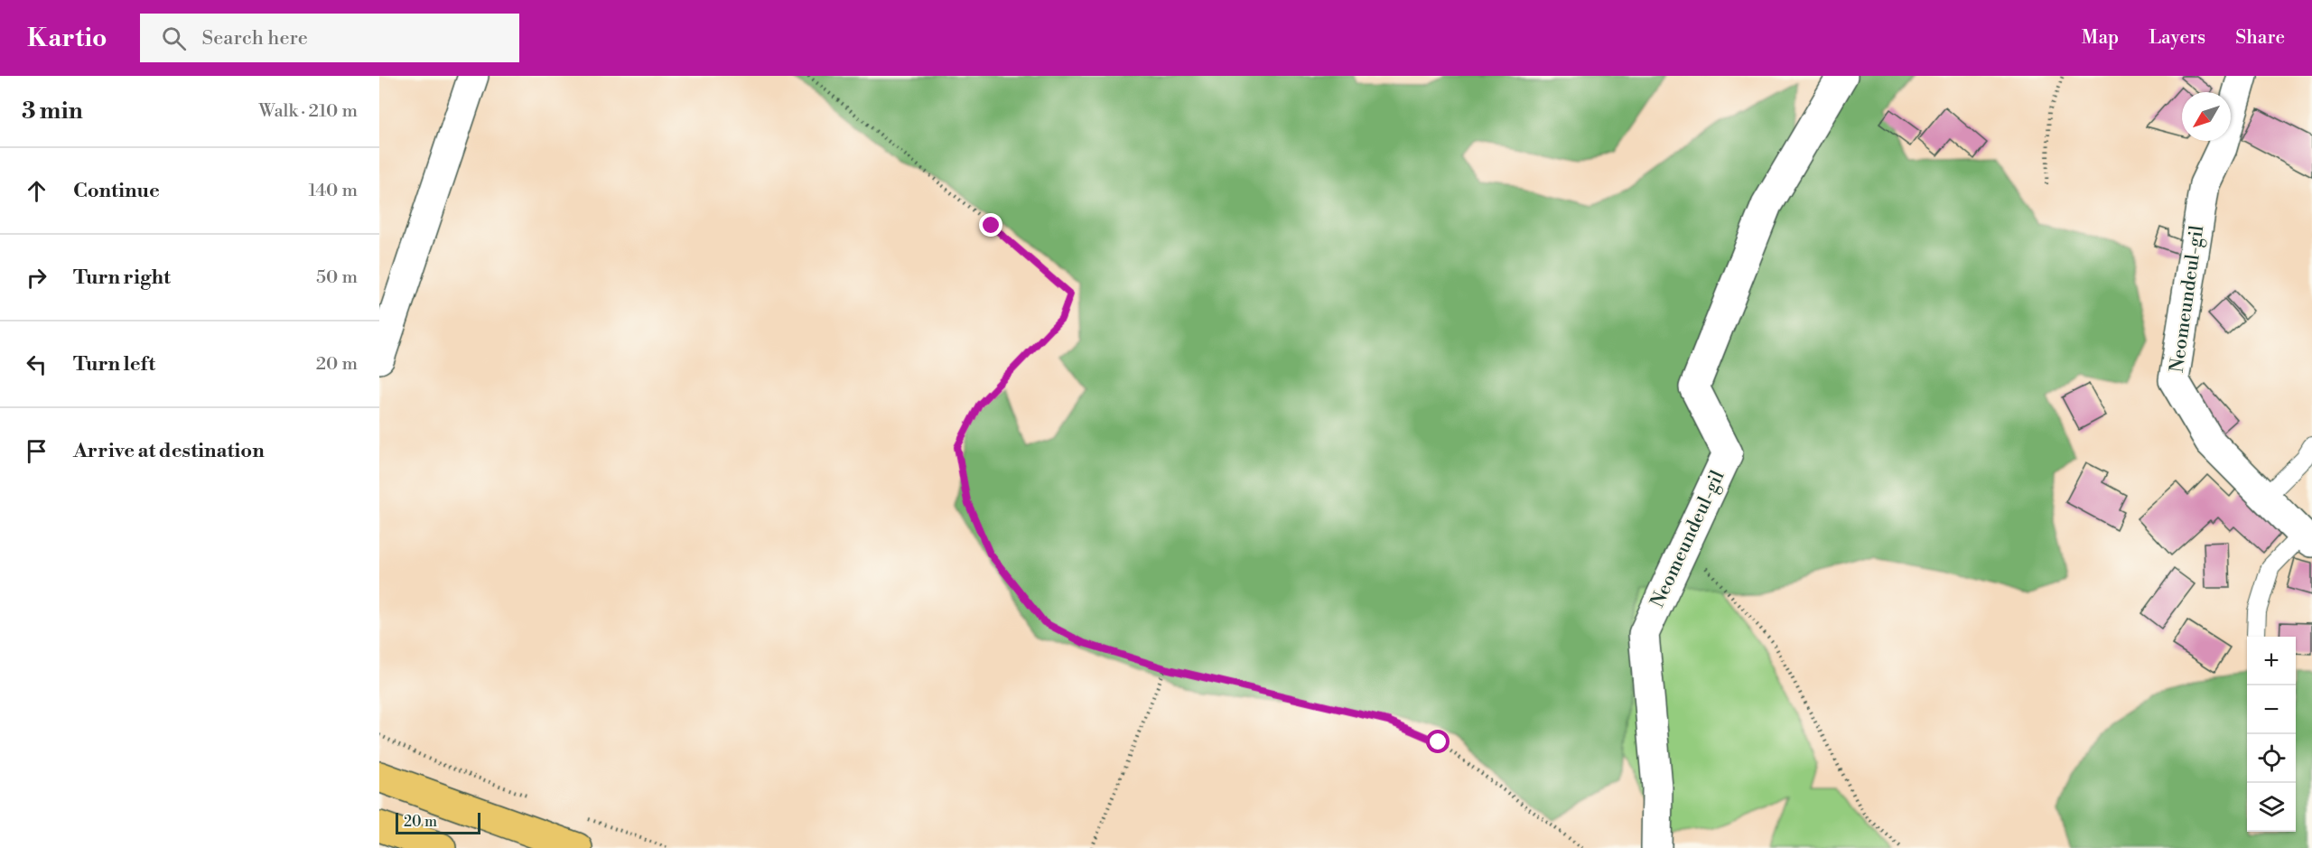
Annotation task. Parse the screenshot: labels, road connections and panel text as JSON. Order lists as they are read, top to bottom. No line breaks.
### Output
{"streets":{"street":["Neomeundeul-gil"]},"scale_bar":"20 m","north":"bottom left","page":{"header":"Kartio","search":"Search here","nav":["Map","Layers","Share"],"heading":["3 min","Walk · 210 m"],"list":[["Continue","140 m"],["Turn right","50 m"],["Turn left","20 m"],"Arrive at destination"],"map_buttons":["+","−"],"scale":"20 m"}}
